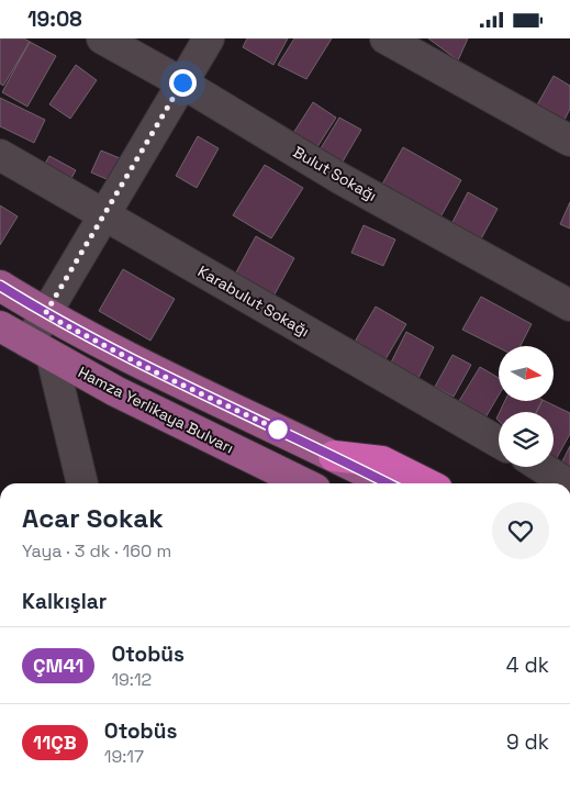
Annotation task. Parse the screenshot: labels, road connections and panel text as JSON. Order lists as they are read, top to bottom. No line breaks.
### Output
{"streets":{"main road":["Hamza Yerlikaya Bulvarı"],"street":["Bulut Sokağı","Karabulut Sokağı"]},"lines":["bus line ÇM41"],"north":"right","page":{"status":"19:08","heading":[["Acar Sokak","Yaya · 3 dk · 160 m"],"Kalkışlar"],"list":[{"mark":"ÇM41","name":"Otobüs","note":"19:12","value":"4 dk"},{"mark":"11ÇB","name":"Otobüs","note":"19:17","value":"9 dk"}]}}
